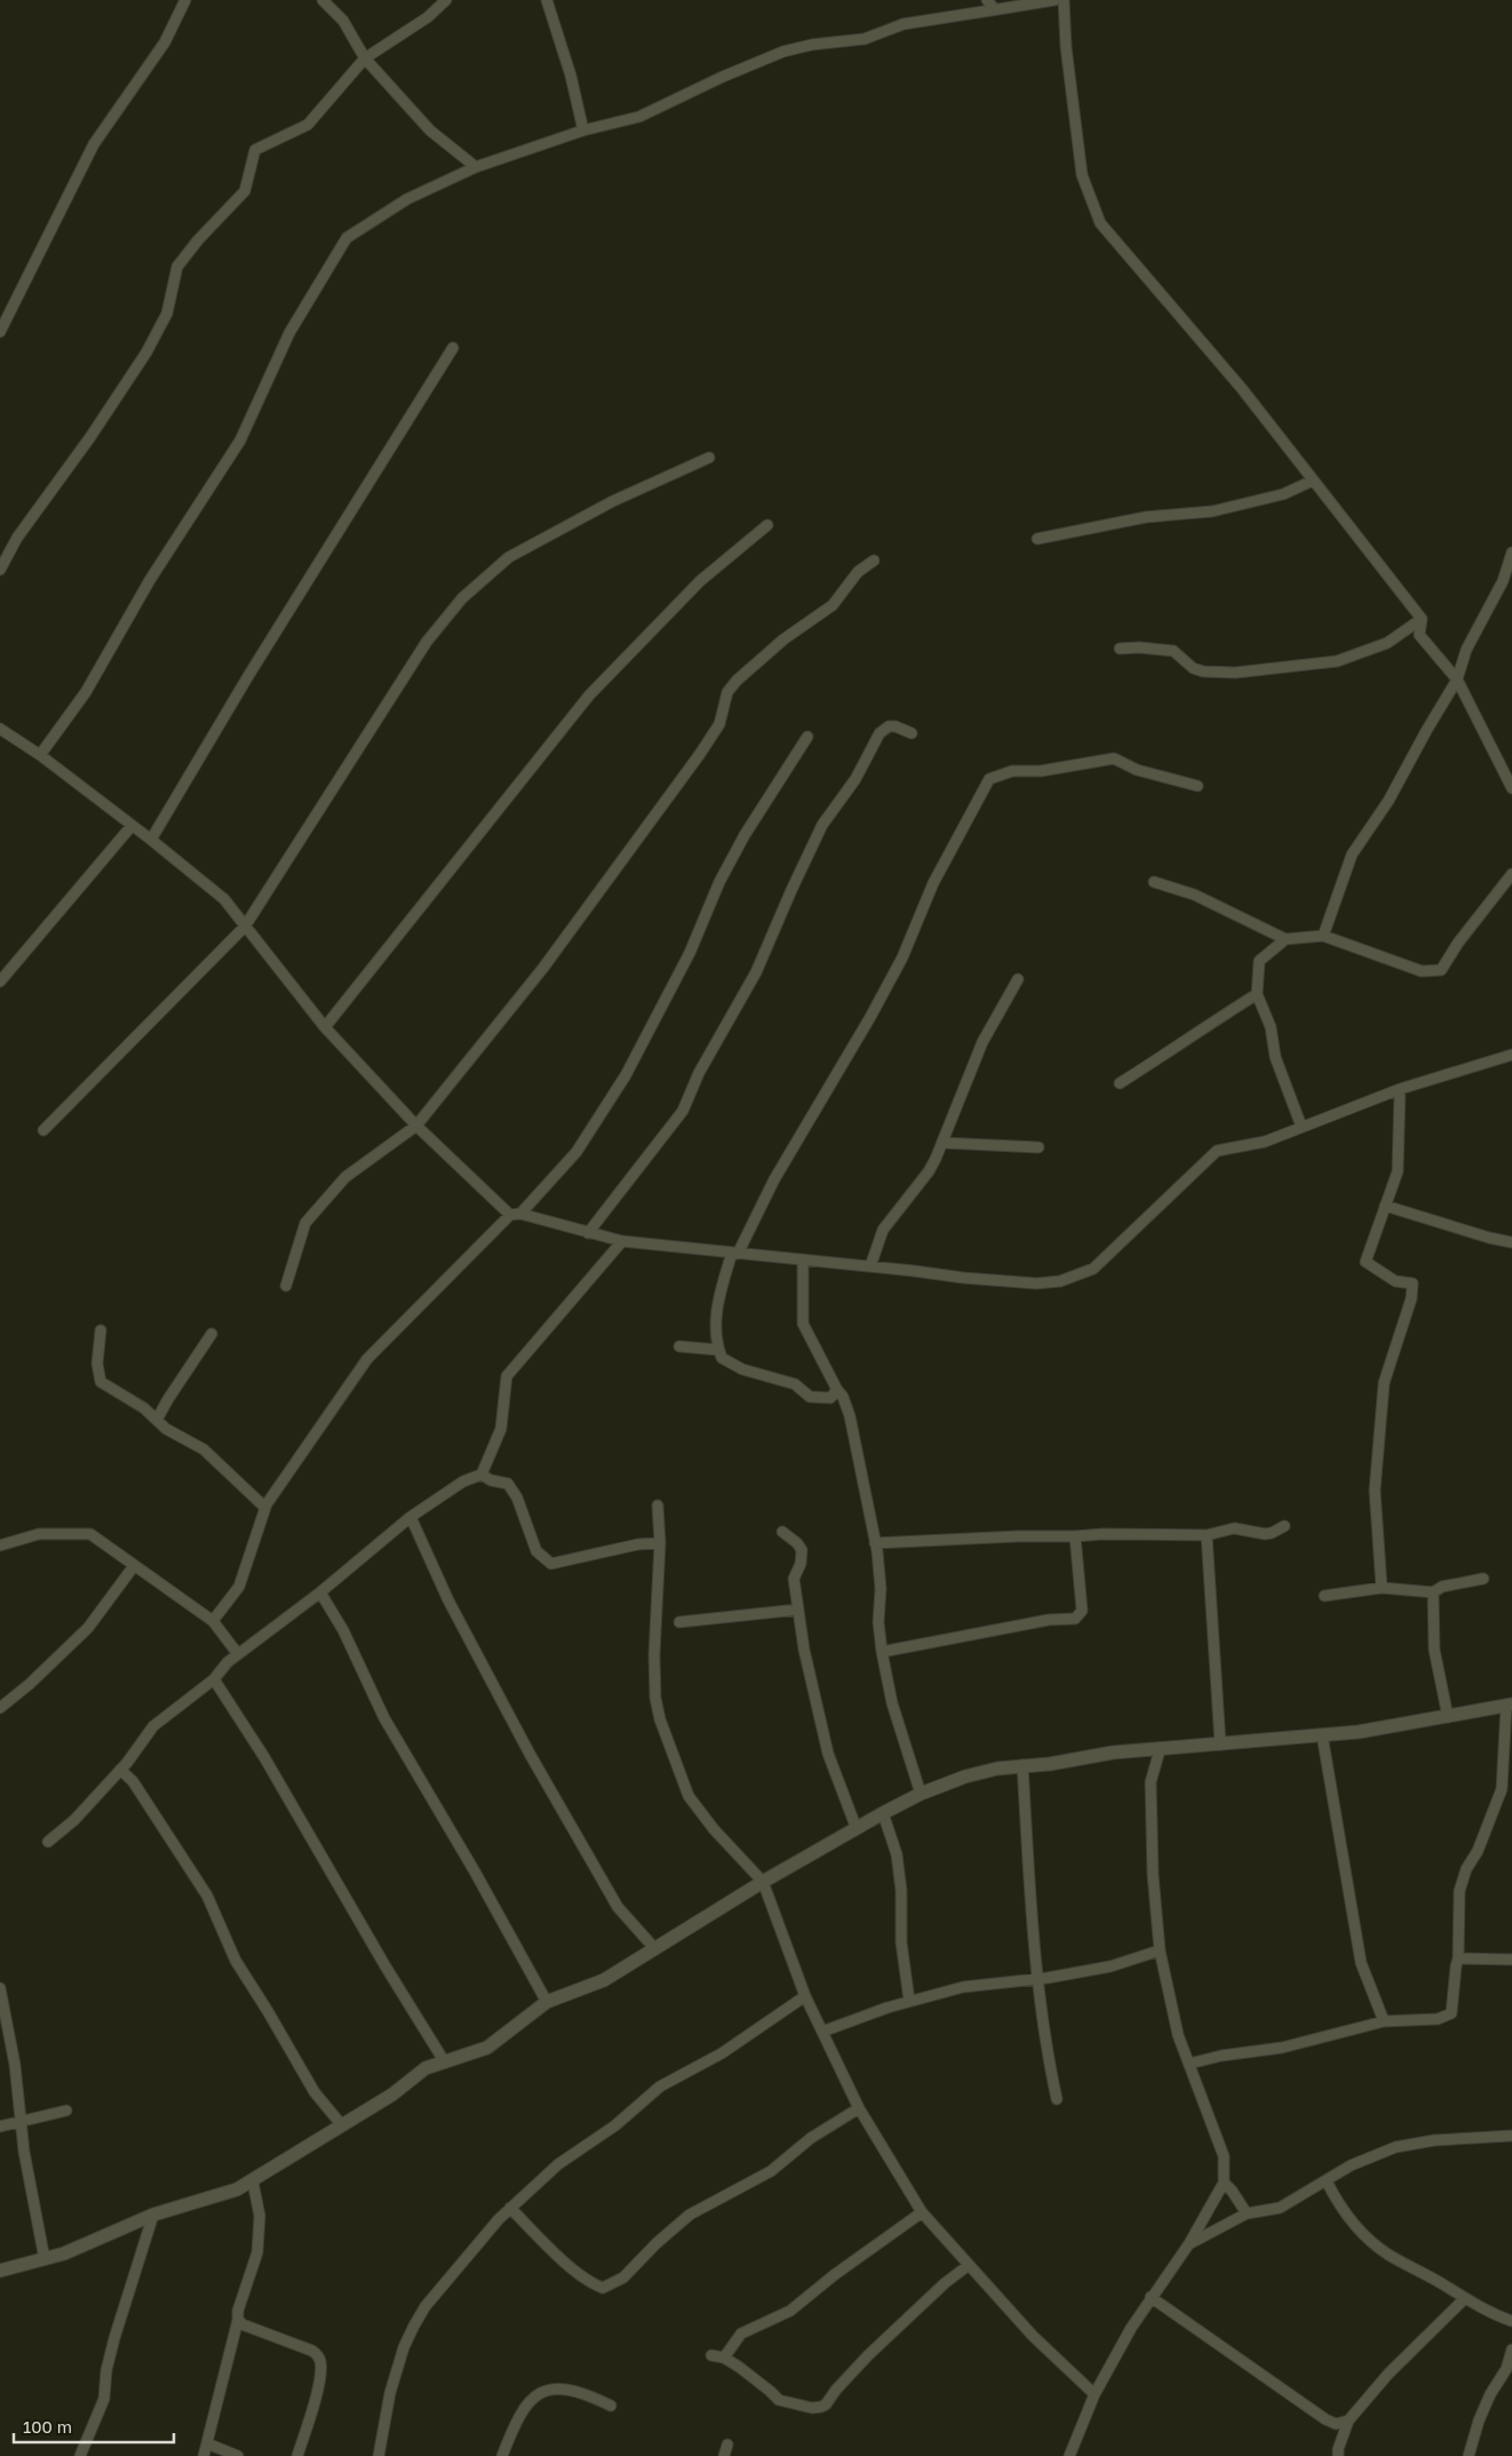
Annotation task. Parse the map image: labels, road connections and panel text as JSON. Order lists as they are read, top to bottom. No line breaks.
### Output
{"scale_bar":"100 m"}
